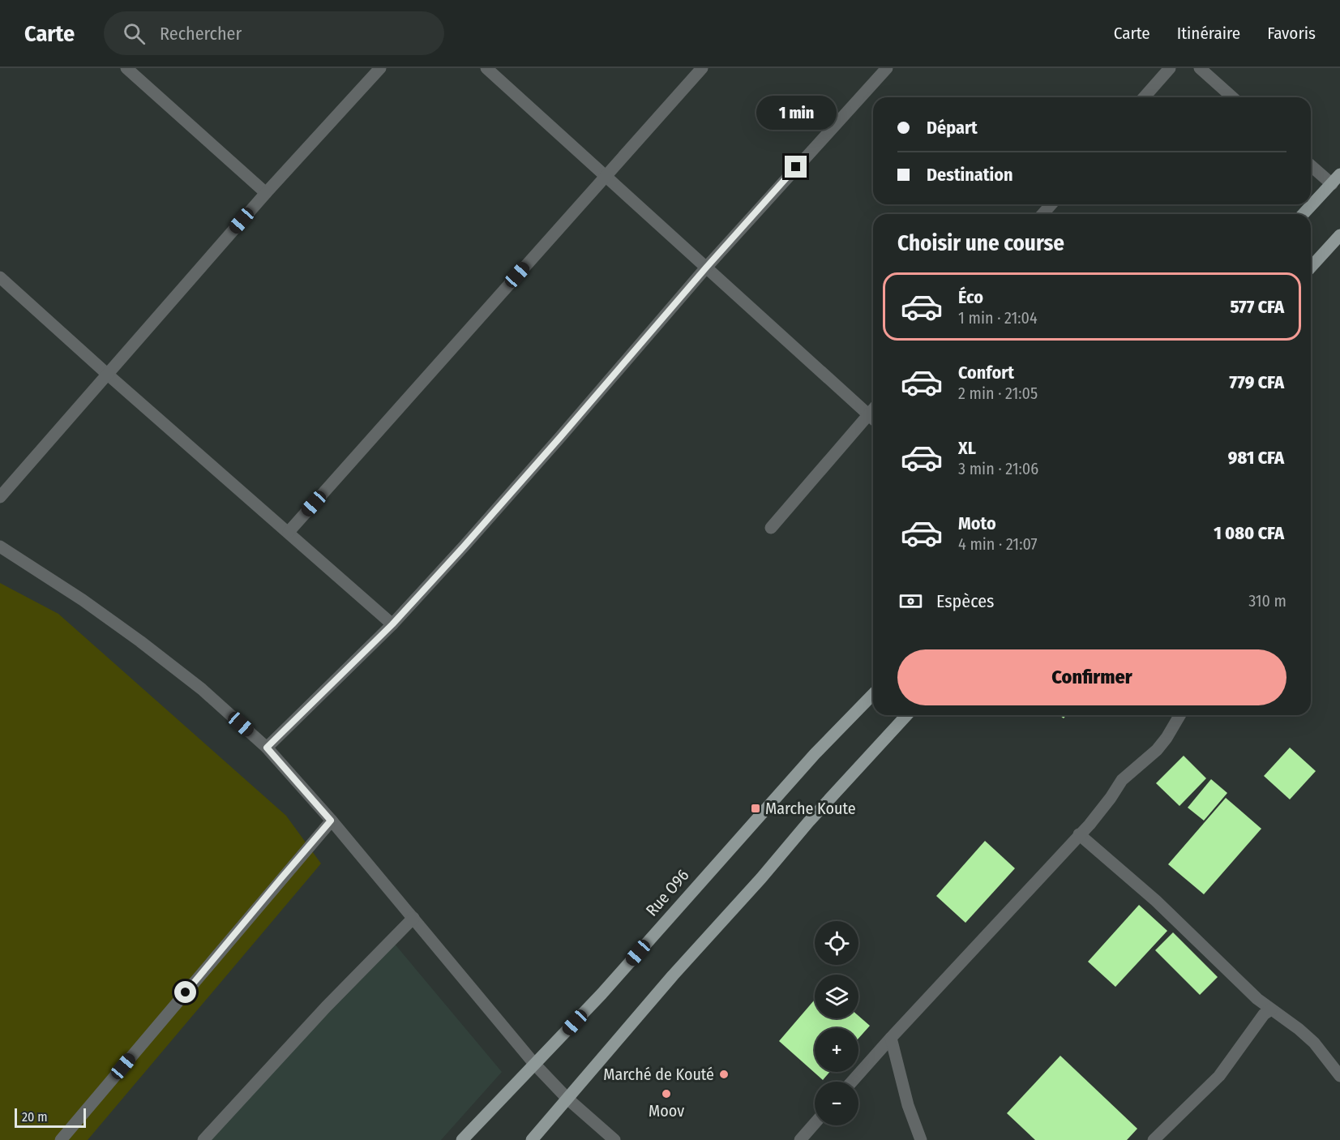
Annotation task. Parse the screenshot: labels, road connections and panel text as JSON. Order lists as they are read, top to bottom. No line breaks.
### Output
{"streets":{"main road":["Rue O96"]},"places":{"transit":["Marche Koute"],"other":["Marché de Kouté","Moov"]},"scale_bar":"20 m","page":{"header":"Carte","search":"Rechercher","nav":["Carte","Itinéraire","Favoris"],"bubble":"1 min","banner":["Départ","Destination"],"heading":"Choisir une course","list":[{"name":"Éco","note":"1 min · 21:04","value":"577 CFA"},{"name":"Confort","note":"2 min · 21:05","value":"779 CFA"},{"name":"XL","note":"3 min · 21:06","value":"981 CFA"},{"name":"Moto","note":"4 min · 21:07","value":"1 080 CFA"}],"pay":["Espèces","310 m"],"buttons":"Confirmer","map_buttons":["+","−"],"scale":"20 m"}}
